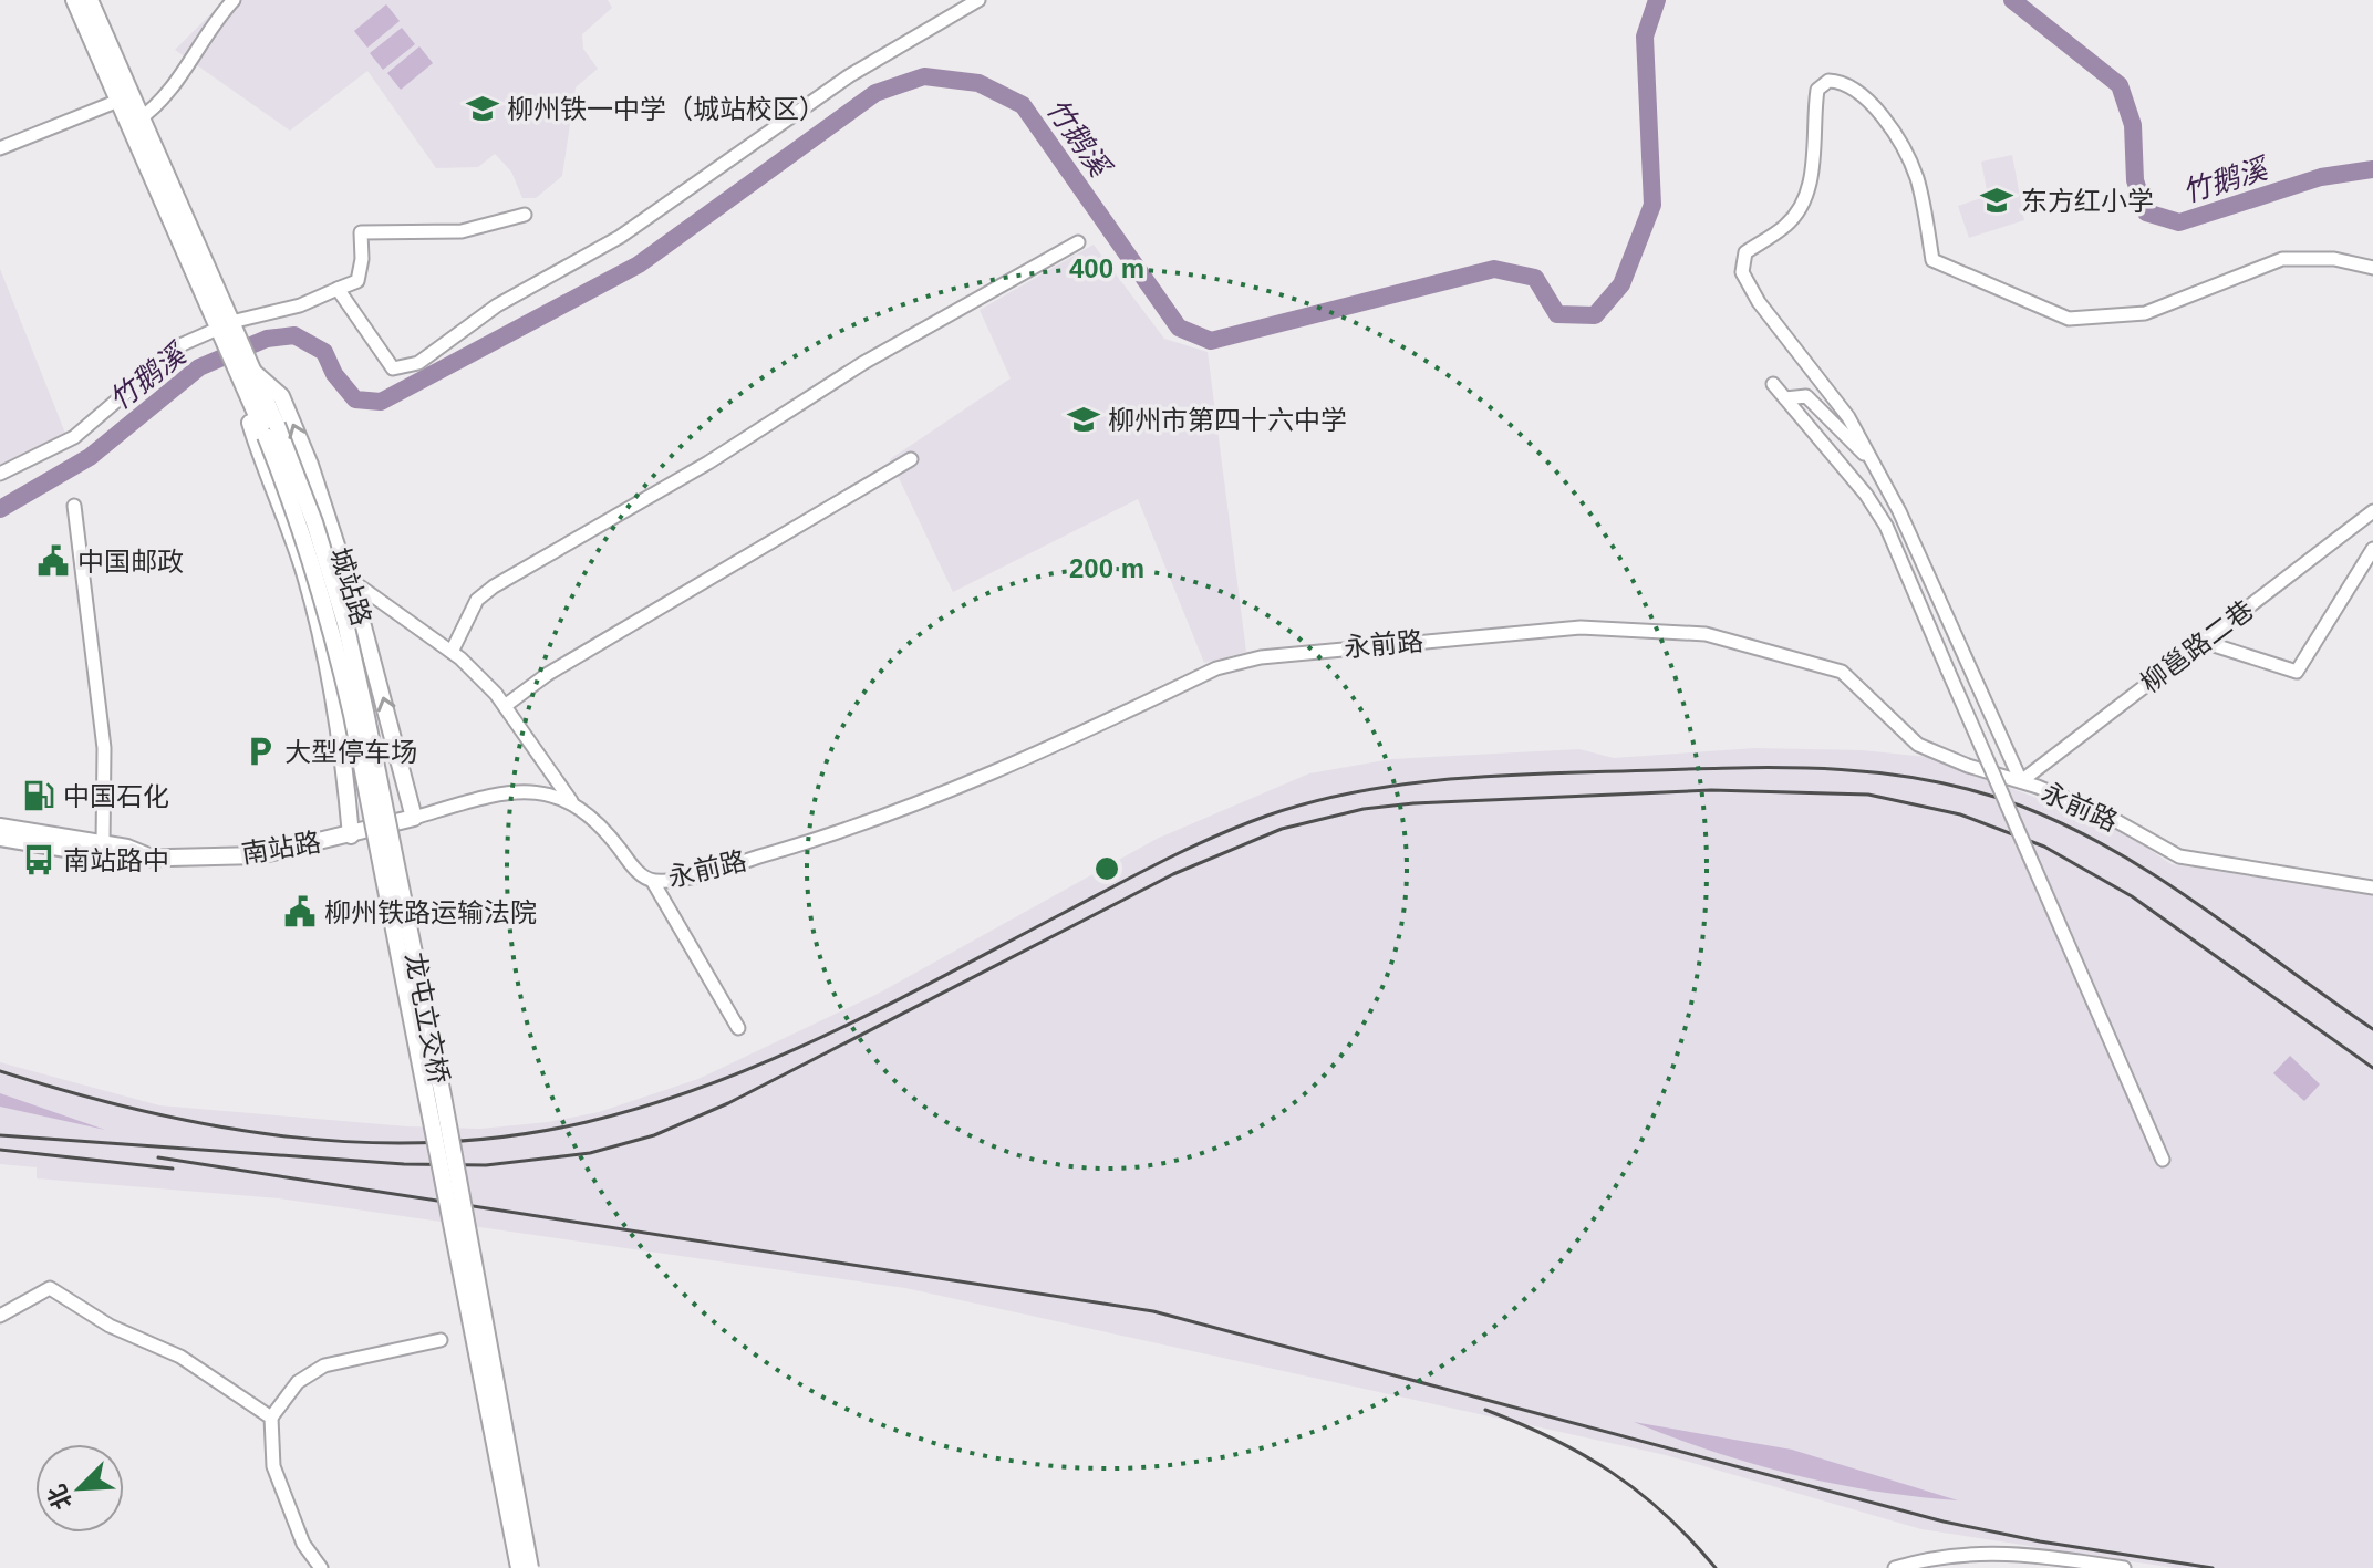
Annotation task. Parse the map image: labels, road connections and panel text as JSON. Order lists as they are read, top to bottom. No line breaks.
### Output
{"streets":{"main road":["城站路","南站路","龙屯立交桥"],"street":["永前路","柳邕路二巷"]},"crossings":[["城站路","永前路"],["城站路","南站路"],["城站路","龙屯立交桥"],["永前路","柳邕路二巷"],["永前路","南站路"]],"water":["竹鹅溪"],"places":{"school or university":["柳州铁一中学（城站校区）","东方红小学","柳州市第四十六中学"],"public building":["中国邮政","柳州铁路运输法院"],"parking":["大型停车场"],"fuel station":["中国石化"],"bus stop":["南站路中"]},"north":"bottom left","rings":["400 m","200 m"]}
